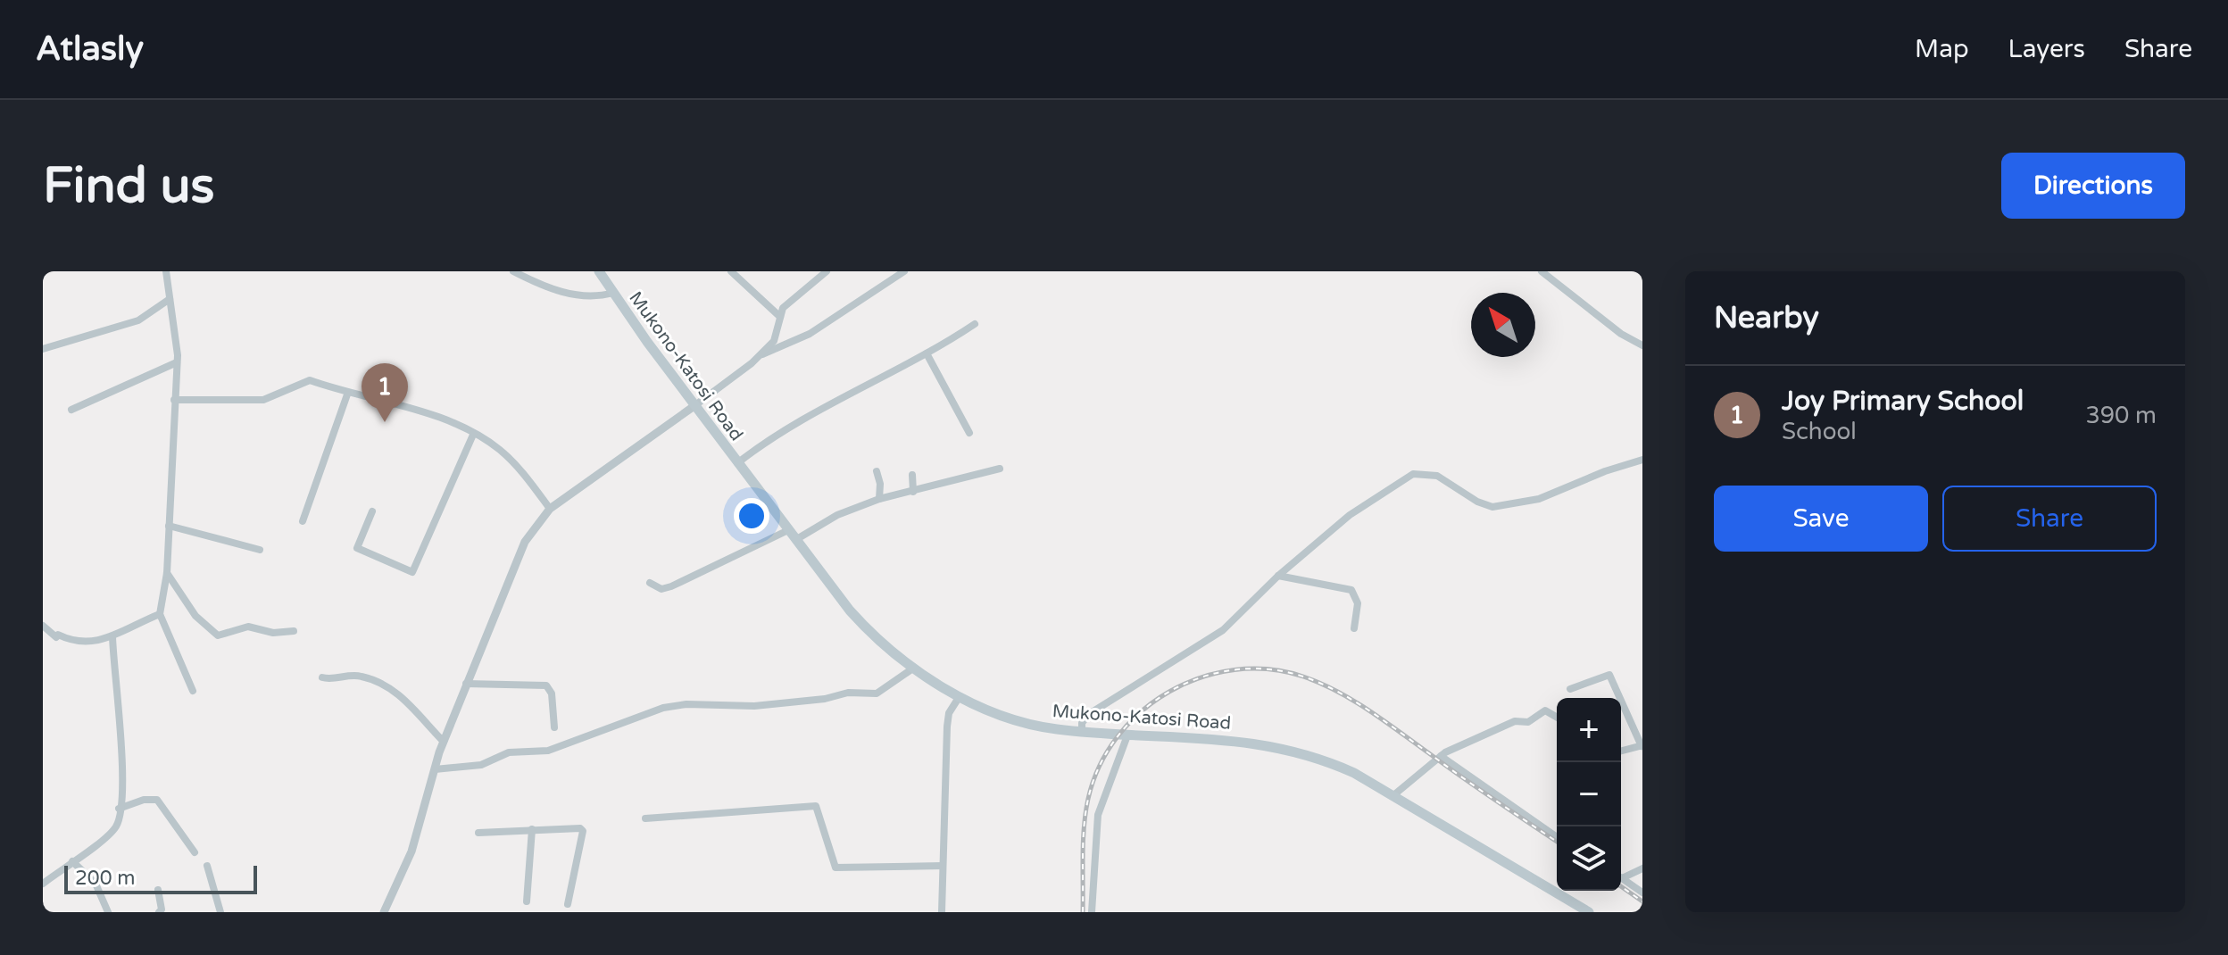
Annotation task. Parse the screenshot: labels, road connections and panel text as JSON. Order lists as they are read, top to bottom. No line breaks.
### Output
{"streets":{"main road":["Mukono-Katosi Road"]},"scale_bar":"200 m","north":"top left","page":{"header":"Atlasly","nav":["Map","Layers","Share"],"buttons":["Directions",["Save","Share"]],"title":"Find us","heading":"Nearby","pins":"1","list":[{"mark":"1","name":"Joy Primary School","note":"School","value":"390 m"}],"map_buttons":["+","−"],"scale":"200 m"}}
